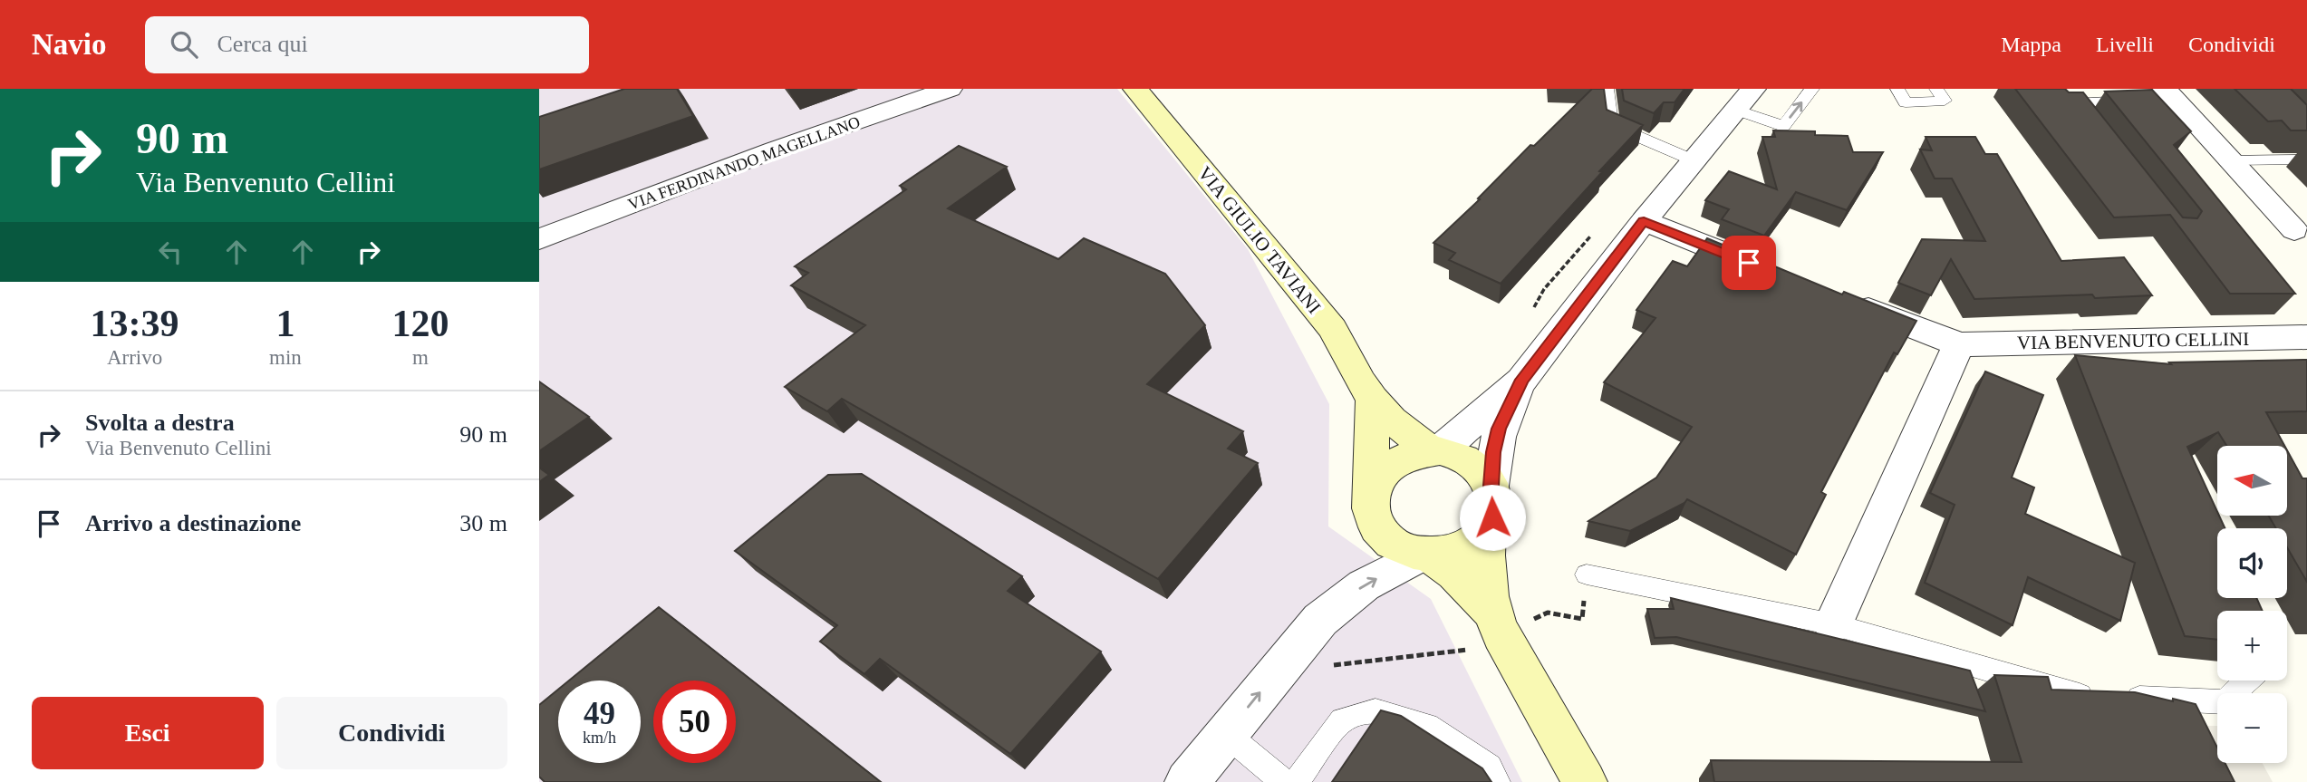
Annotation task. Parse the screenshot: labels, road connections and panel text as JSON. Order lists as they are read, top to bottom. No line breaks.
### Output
{"streets":{"main road":["VIA GIULIO TAVIANI"],"street":["VIA FERDINANDO MAGELLANO","VIA BENVENUTO CELLINI"]},"north":"left","page":{"header":"Navio","search":"Cerca qui","nav":["Mappa","Livelli","Condividi"],"turn":["90 m","Via Benvenuto Cellini"],"eta":["13:39","Arrivo","1","min","120","m"],"list":[{"name":"Svolta a destra","note":"Via Benvenuto Cellini","value":"90 m"},{"name":"Arrivo a destinazione","value":"30 m"}],"map_buttons":["+","−"],"speed":"49 km/h","limit":"50","buttons":["Esci","Condividi"]}}
